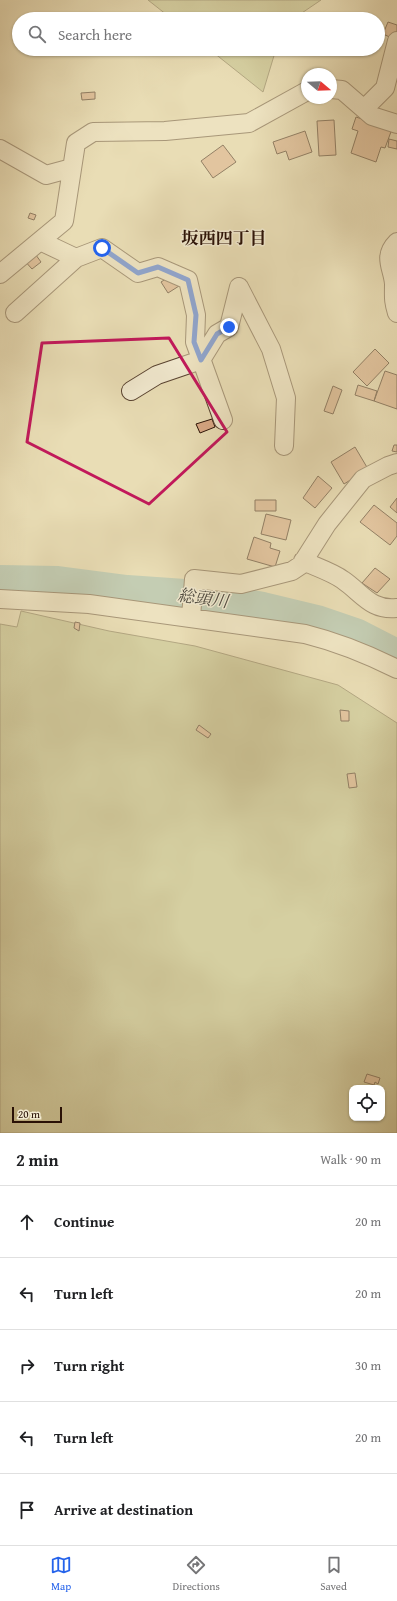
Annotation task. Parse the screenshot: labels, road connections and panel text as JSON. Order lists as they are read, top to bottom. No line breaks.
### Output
{"districts":["坂西四丁目"],"water":["総頭川"],"scale_bar":"20 m","north":"right","page":{"search":"Search here","scale":"20 m","heading":["2 min","Walk · 90 m"],"list":[["Continue","20 m"],["Turn left","20 m"],["Turn right","30 m"],["Turn left","20 m"],"Arrive at destination"],"nav":["Map","Directions","Saved"]}}
